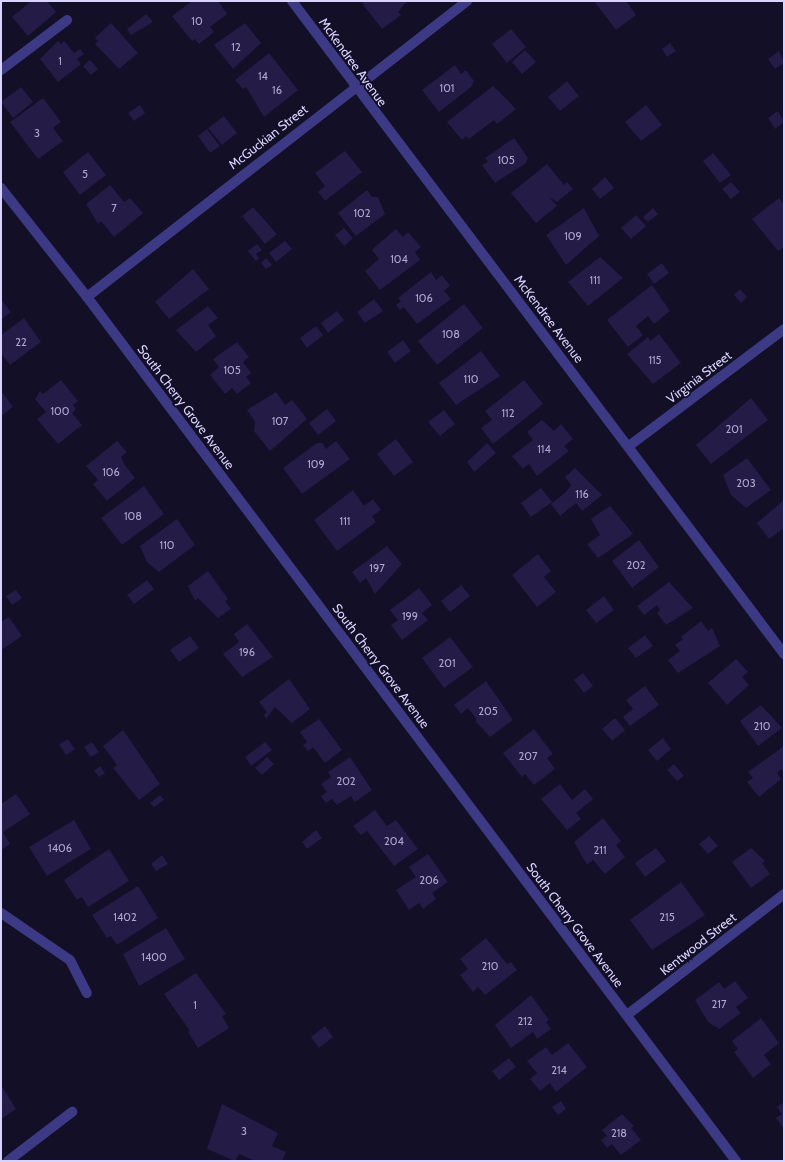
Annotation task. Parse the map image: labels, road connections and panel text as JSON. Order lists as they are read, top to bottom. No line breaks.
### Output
{"streets":{"street":["McKendree Avenue","McGuckian Street","Virginia Street","South Cherry Grove Avenue","Kentwood Street"]},"crossings":[["McKendree Avenue","McGuckian Street"],["McKendree Avenue","Virginia Street"],["McGuckian Street","South Cherry Grove Avenue"],["South Cherry Grove Avenue","Kentwood Street"]],"house_numbers":["10","12","1","14","101","16","3","105","5","7","102","109","104","111","106","108","22","115","105","110","100","112","107","201","114","109","106","203","116","108","111","110","202","197","199","196","201","205","210","207","202","204","1406","211","206","1402","215","1400","210","217","1","212","214","3","218"]}
